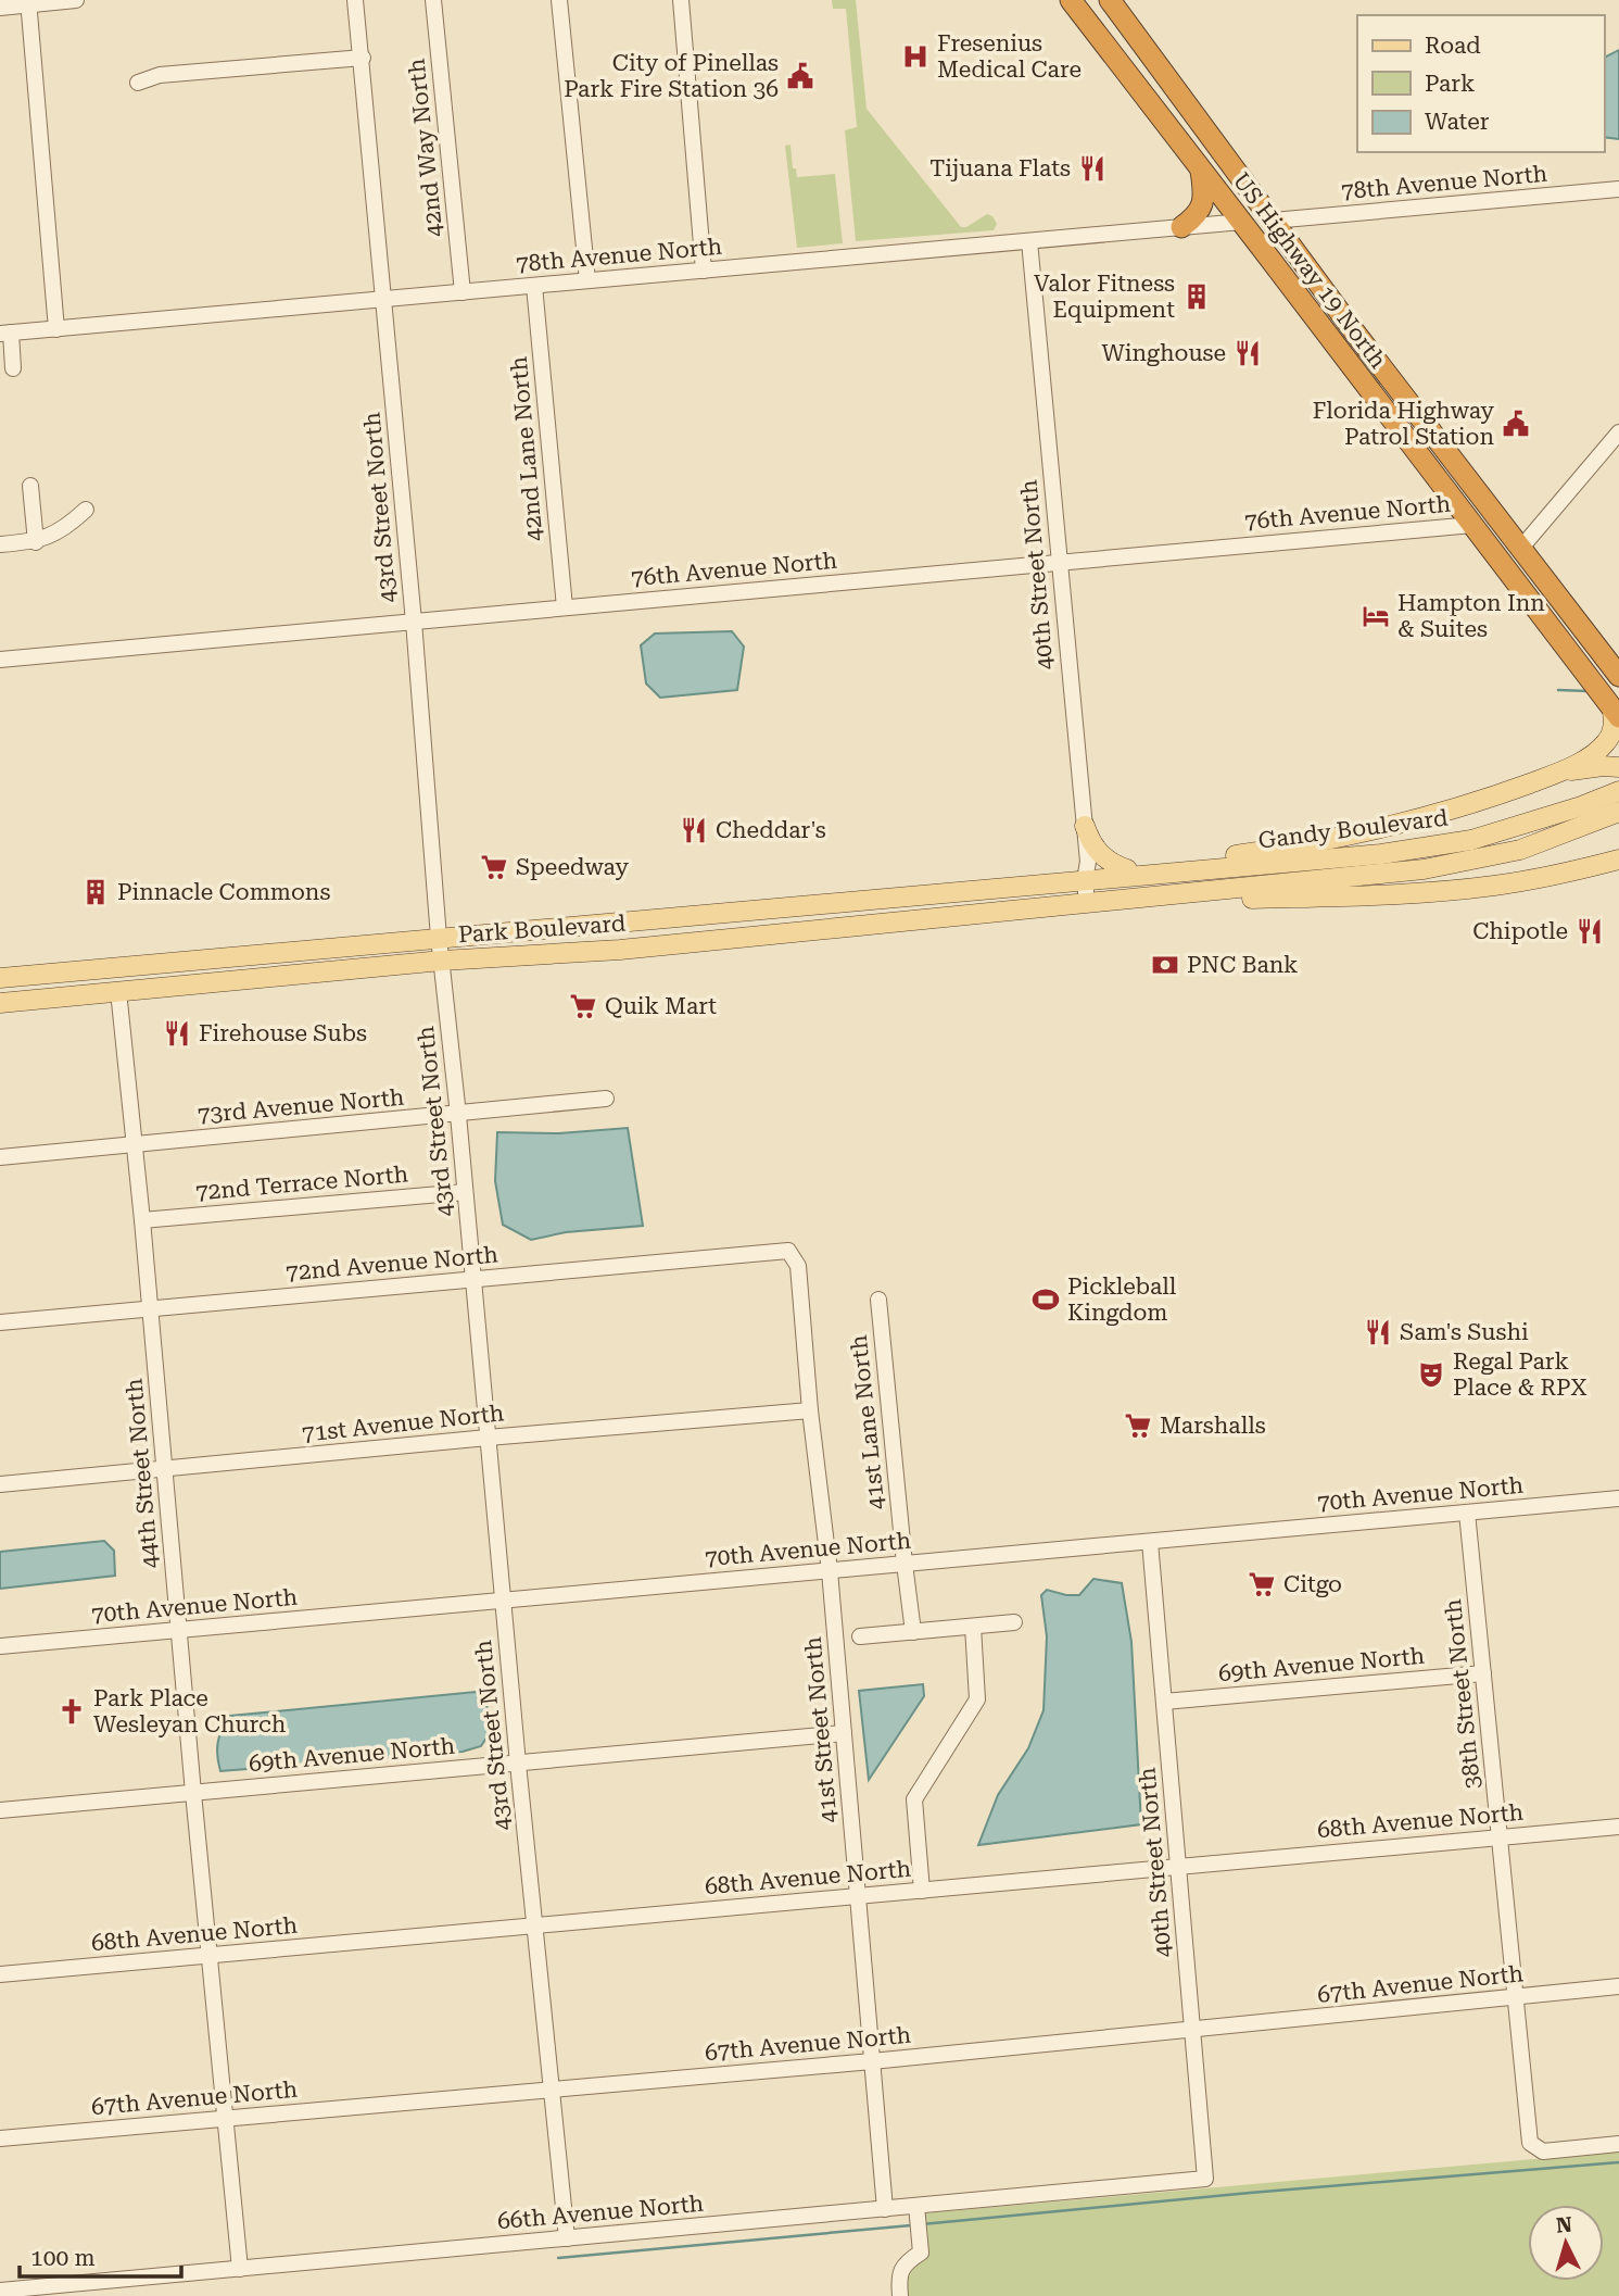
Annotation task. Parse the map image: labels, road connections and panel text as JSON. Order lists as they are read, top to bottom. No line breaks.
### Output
{"streets":{"highway":["US Highway 19 North"],"main road":["Gandy Boulevard","Park Boulevard"],"street":["42nd Way North","78th Avenue North","42nd Lane North","43rd Street North","76th Avenue North","40th Street North","73rd Avenue North","72nd Terrace North","72nd Avenue North","41st Lane North","71st Avenue North","44th Street North","70th Avenue North","69th Avenue North","38th Street North","41st Street North","68th Avenue North","67th Avenue North","66th Avenue North"]},"crossings":[["42nd Way North","78th Avenue North"],["78th Avenue North","US Highway 19 North"],["78th Avenue North","42nd Lane North"],["78th Avenue North","43rd Street North"],["78th Avenue North","40th Street North"],["US Highway 19 North","76th Avenue North"],["42nd Lane North","76th Avenue North"],["43rd Street North","76th Avenue North"],["43rd Street North","Park Boulevard"],["43rd Street North","73rd Avenue North"],["43rd Street North","72nd Terrace North"],["43rd Street North","72nd Avenue North"],["43rd Street North","71st Avenue North"],["43rd Street North","70th Avenue North"],["43rd Street North","69th Avenue North"],["43rd Street North","68th Avenue North"],["43rd Street North","67th Avenue North"],["43rd Street North","66th Avenue North"],["76th Avenue North","40th Street North"],["40th Street North","Gandy Boulevard"],["40th Street North","Park Boulevard"],["40th Street North","70th Avenue North"],["40th Street North","69th Avenue North"],["40th Street North","68th Avenue North"],["40th Street North","67th Avenue North"],["40th Street North","66th Avenue North"],["Gandy Boulevard","Park Boulevard"],["Park Boulevard","44th Street North"],["73rd Avenue North","44th Street North"],["72nd Terrace North","44th Street North"],["72nd Avenue North","44th Street North"],["72nd Avenue North","41st Street North"],["41st Lane North","70th Avenue North"],["71st Avenue North","44th Street North"],["71st Avenue North","41st Street North"],["44th Street North","70th Avenue North"],["44th Street North","69th Avenue North"],["44th Street North","68th Avenue North"],["44th Street North","67th Avenue North"],["44th Street North","66th Avenue North"],["70th Avenue North","38th Street North"],["70th Avenue North","41st Street North"],["69th Avenue North","38th Street North"],["69th Avenue North","41st Street North"],["38th Street North","68th Avenue North"],["38th Street North","67th Avenue North"],["41st Street North","68th Avenue North"],["41st Street North","67th Avenue North"],["41st Street North","66th Avenue North"]],"places":{"hospital":["Fresenius Medical Care"],"public building":["City of Pinellas Park Fire Station 36","Florida Highway Patrol Station"],"restaurant":["Tijuana Flats","Winghouse","Cheddar's","Chipotle","Firehouse Subs","Sam's Sushi"],"building":["Valor Fitness Equipment","Pinnacle Commons"],"hotel":["Hampton Inn & Suites"],"supermarket":["Speedway","Quik Mart","Marshalls","Citgo"],"bank":["PNC Bank"],"sports":["Pickleball Kingdom"],"theatre":["Regal Park Place & RPX"],"church":["Park Place Wesleyan Church"]},"legend":["Road","Park","Water"],"scale_bar":"100 m","north":"top"}
